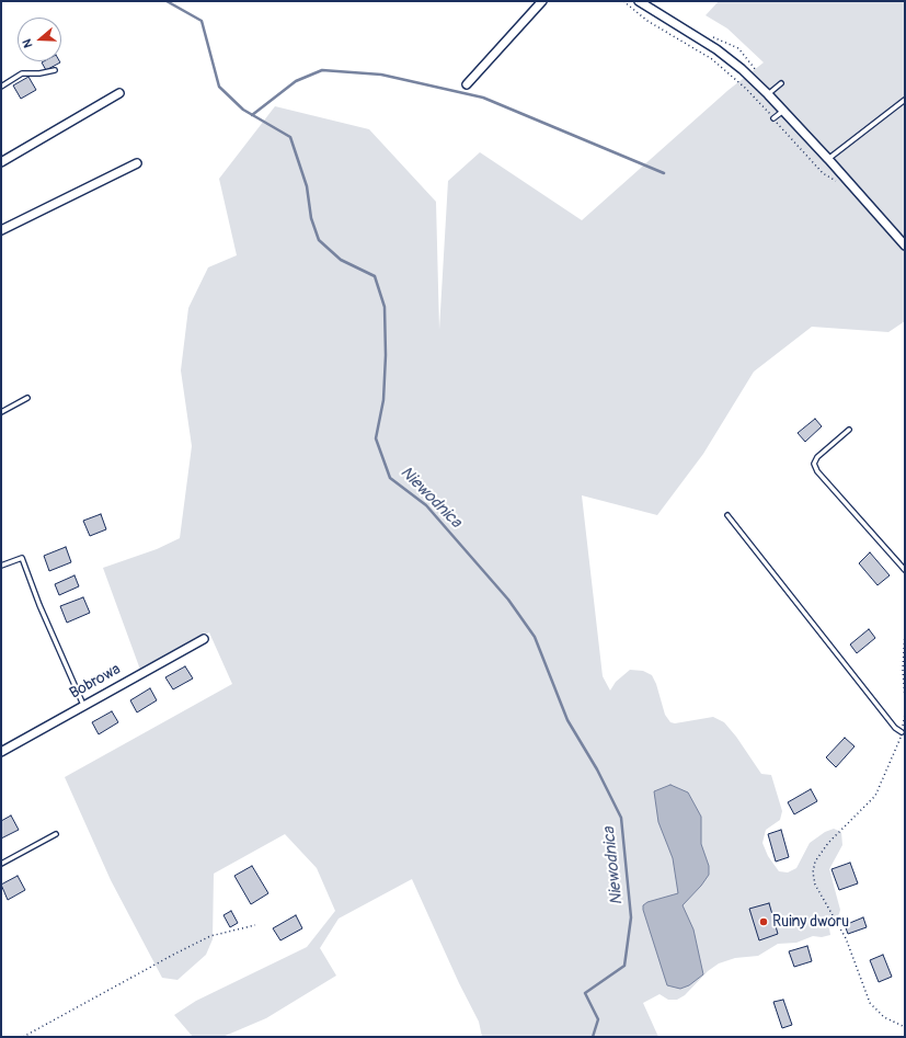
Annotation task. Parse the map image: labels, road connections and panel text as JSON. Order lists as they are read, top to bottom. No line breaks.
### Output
{"streets":{"street":["Bobrowa"]},"water":["Niewodnica"],"places":["Ruiny dworu"],"north":"left"}
